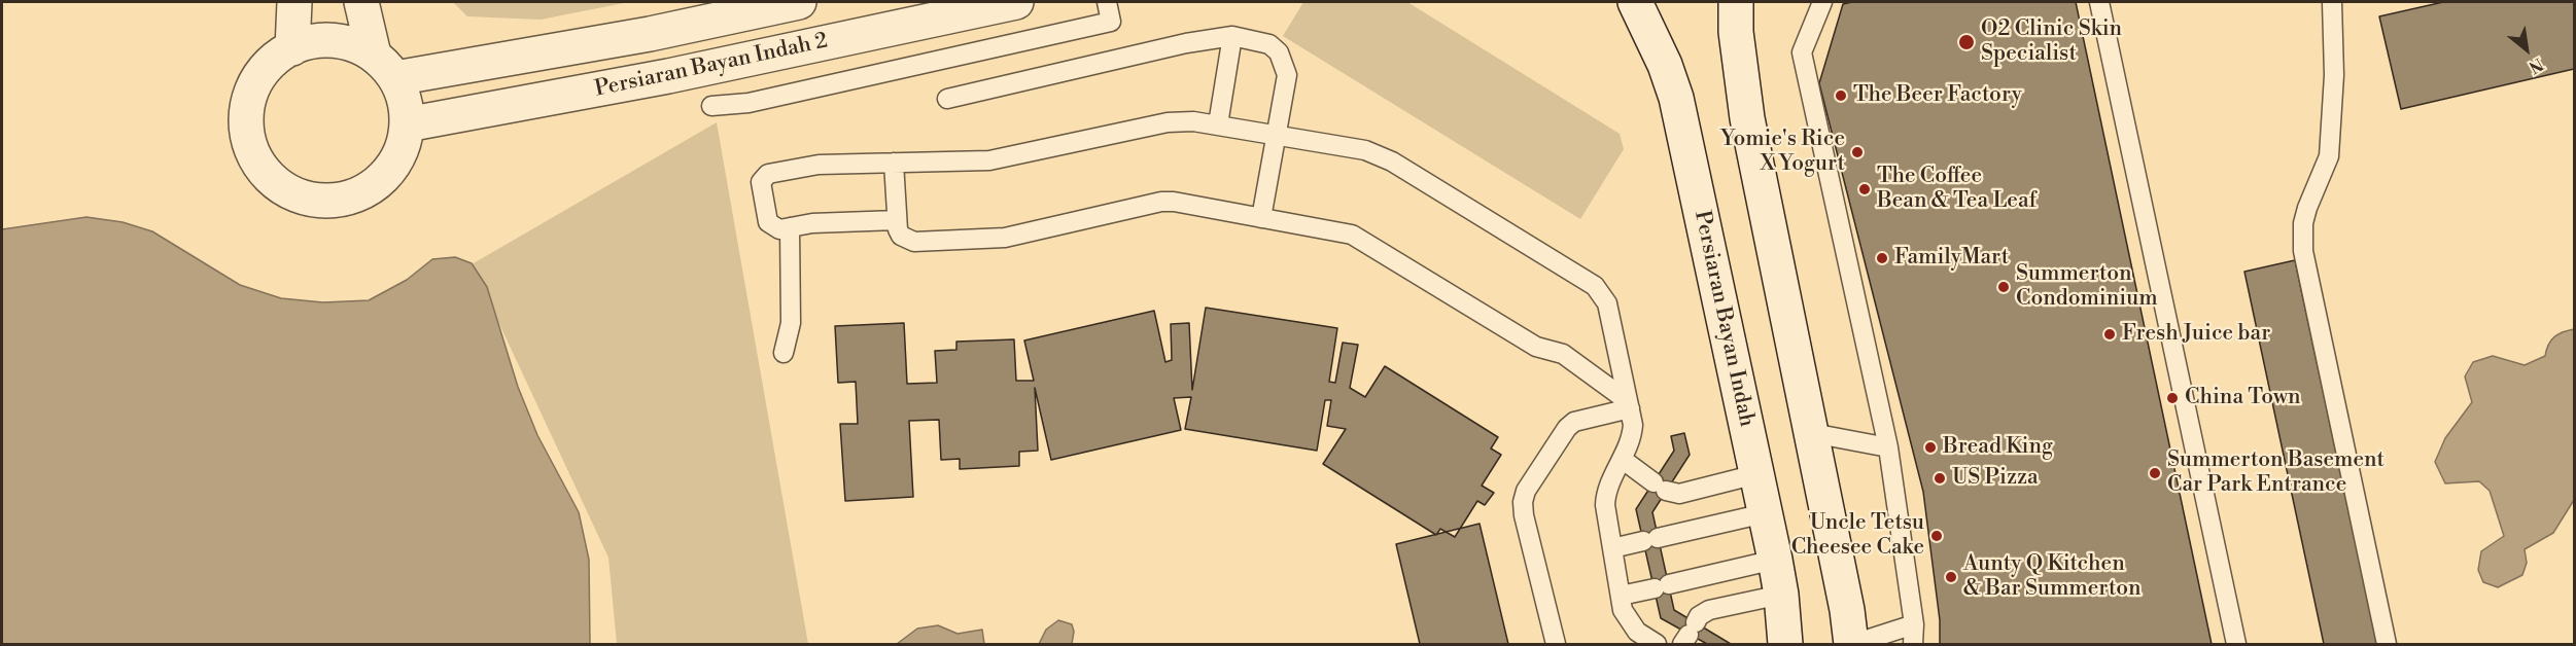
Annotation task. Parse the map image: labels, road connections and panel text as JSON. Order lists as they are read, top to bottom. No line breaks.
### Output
{"streets":{"street":["Persiaran Bayan Indah 2","Persiaran Bayan Indah"]},"places":["O2 Clinic Skin Specialist","The Beer Factory","Yomie's Rice X Yogurt","The Coffee Bean & Tea Leaf","FamilyMart","Summerton Condominium","Fresh Juice bar","China Town","Bread King","Summerton Basement Car Park Entrance","US Pizza","Uncle Tetsu Cheesee Cake","Aunty Q Kitchen & Bar Summerton"],"north":"bottom right"}
